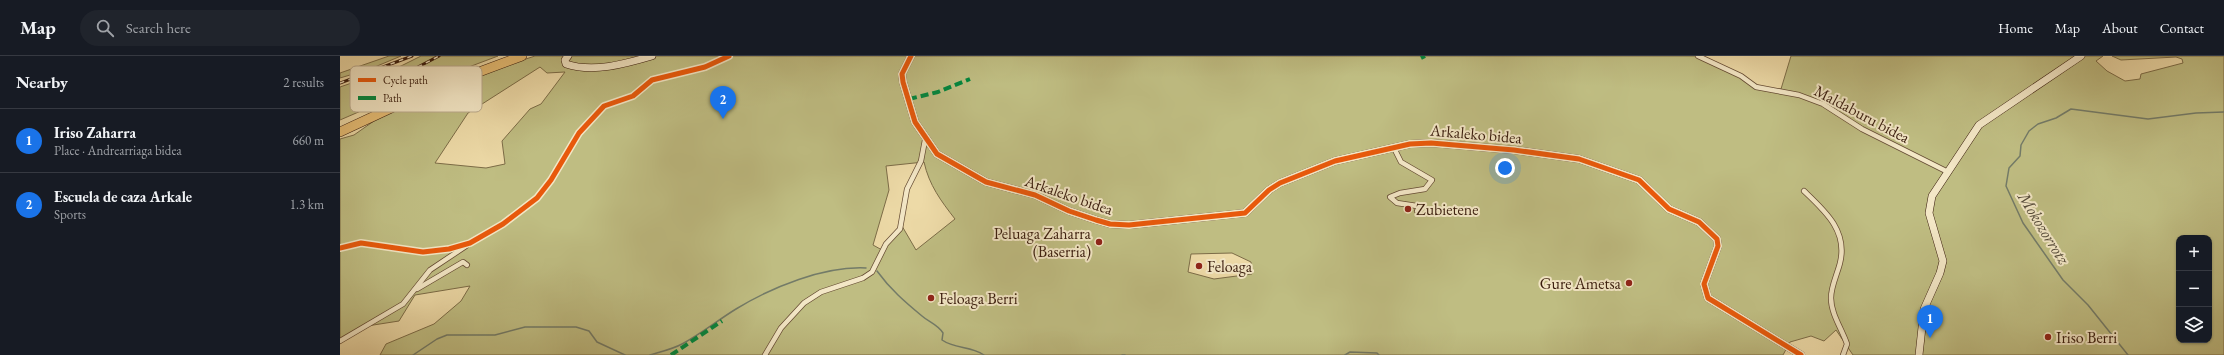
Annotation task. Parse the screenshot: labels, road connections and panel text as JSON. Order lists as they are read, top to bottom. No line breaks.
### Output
{"streets":{"street":["Maldaburu bidea","Arkaleko bidea"]},"water":["Mokozorrotz"],"places":["Zubietene","Peluaga Zaharra (Baserria)","Feloaga","Gure Ametsa","Feloaga Berri","Iriso Berri"],"legend":["Cycle path","Path"],"page":{"header":"Map","search":"Search here","nav":["Home","Map","About","Contact"],"heading":["Nearby","2 results"],"pins":["2","1"],"list":[{"mark":"1","name":"Iriso Zaharra","note":"Place · Andrearriaga bidea","value":"660 m"},{"mark":"2","name":"Escuela de caza Arkale","note":"Sports","value":"1.3 km"}],"map_buttons":["+","−"]}}
